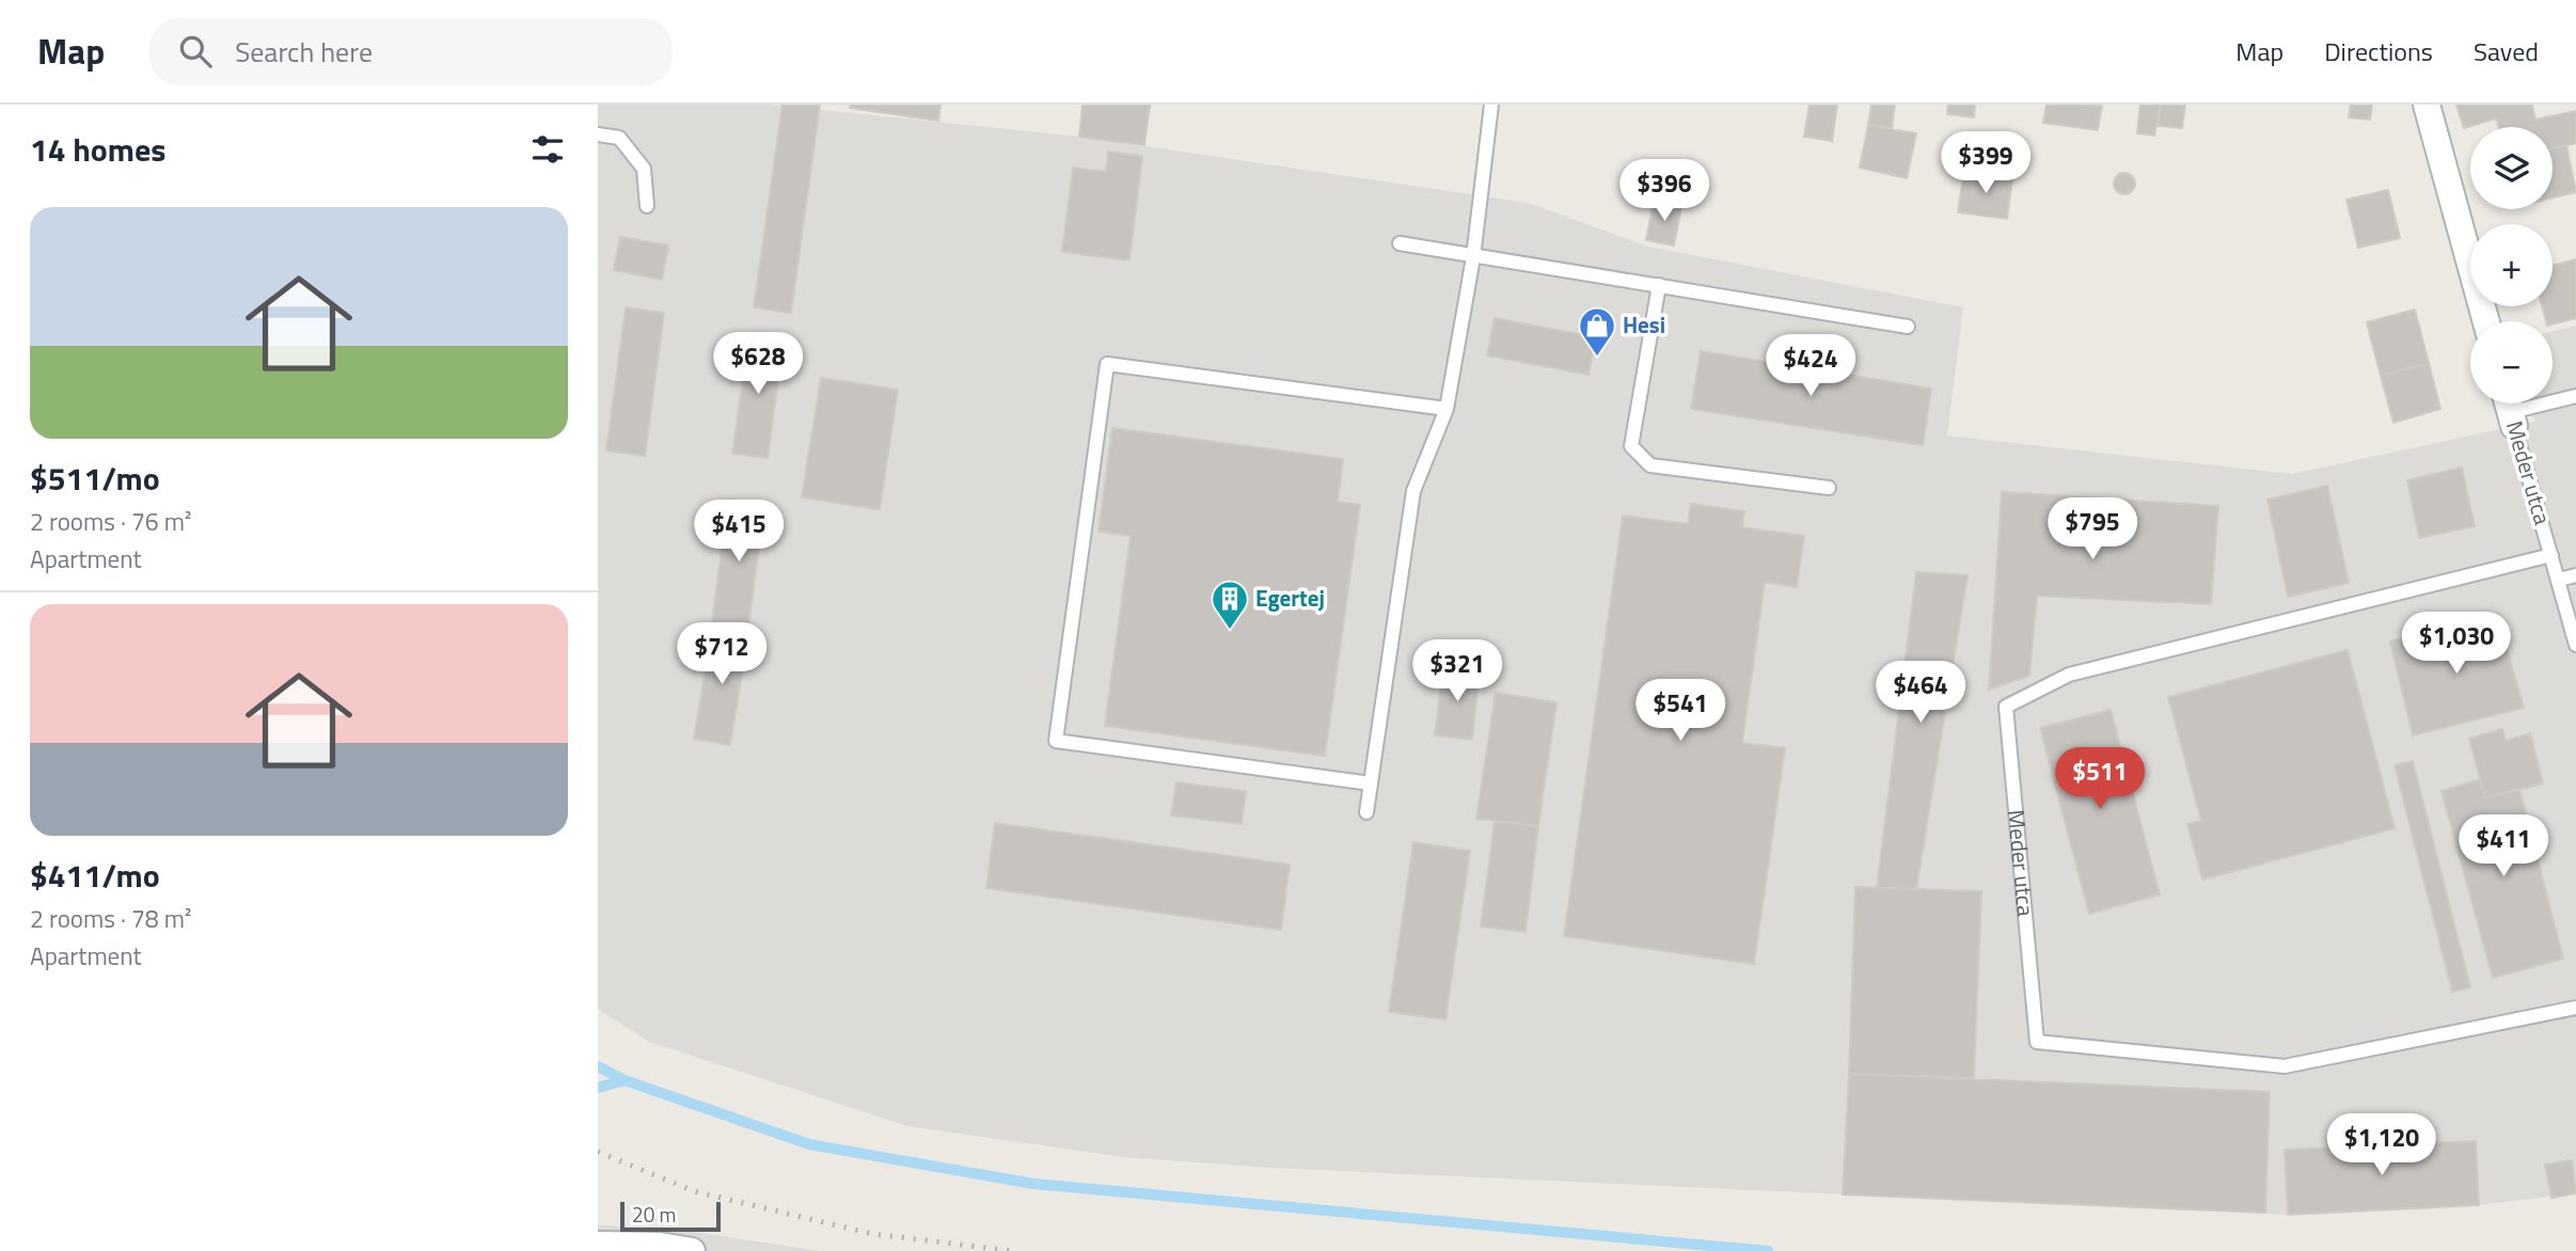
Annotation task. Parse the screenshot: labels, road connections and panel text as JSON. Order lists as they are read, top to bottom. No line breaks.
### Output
{"streets":{"lane":["Meder utca"]},"places":{"shop":["Hesi"],"building":["Egertej"]},"scale_bar":"20 m","page":{"header":"Map","search":"Search here","nav":["Map","Directions","Saved"],"heading":"14 homes","map_buttons":["+","−"],"price":["$399","$396","$628","$424","$795","$415","$1,030","$712","$321","$464","$541","$511","$411","$1,120"],"list":[{"name":"$511/mo","note":"2 rooms · 76 m² · Apartment"},{"name":"$411/mo","note":"2 rooms · 78 m² · Apartment"}],"scale":"20 m"}}
